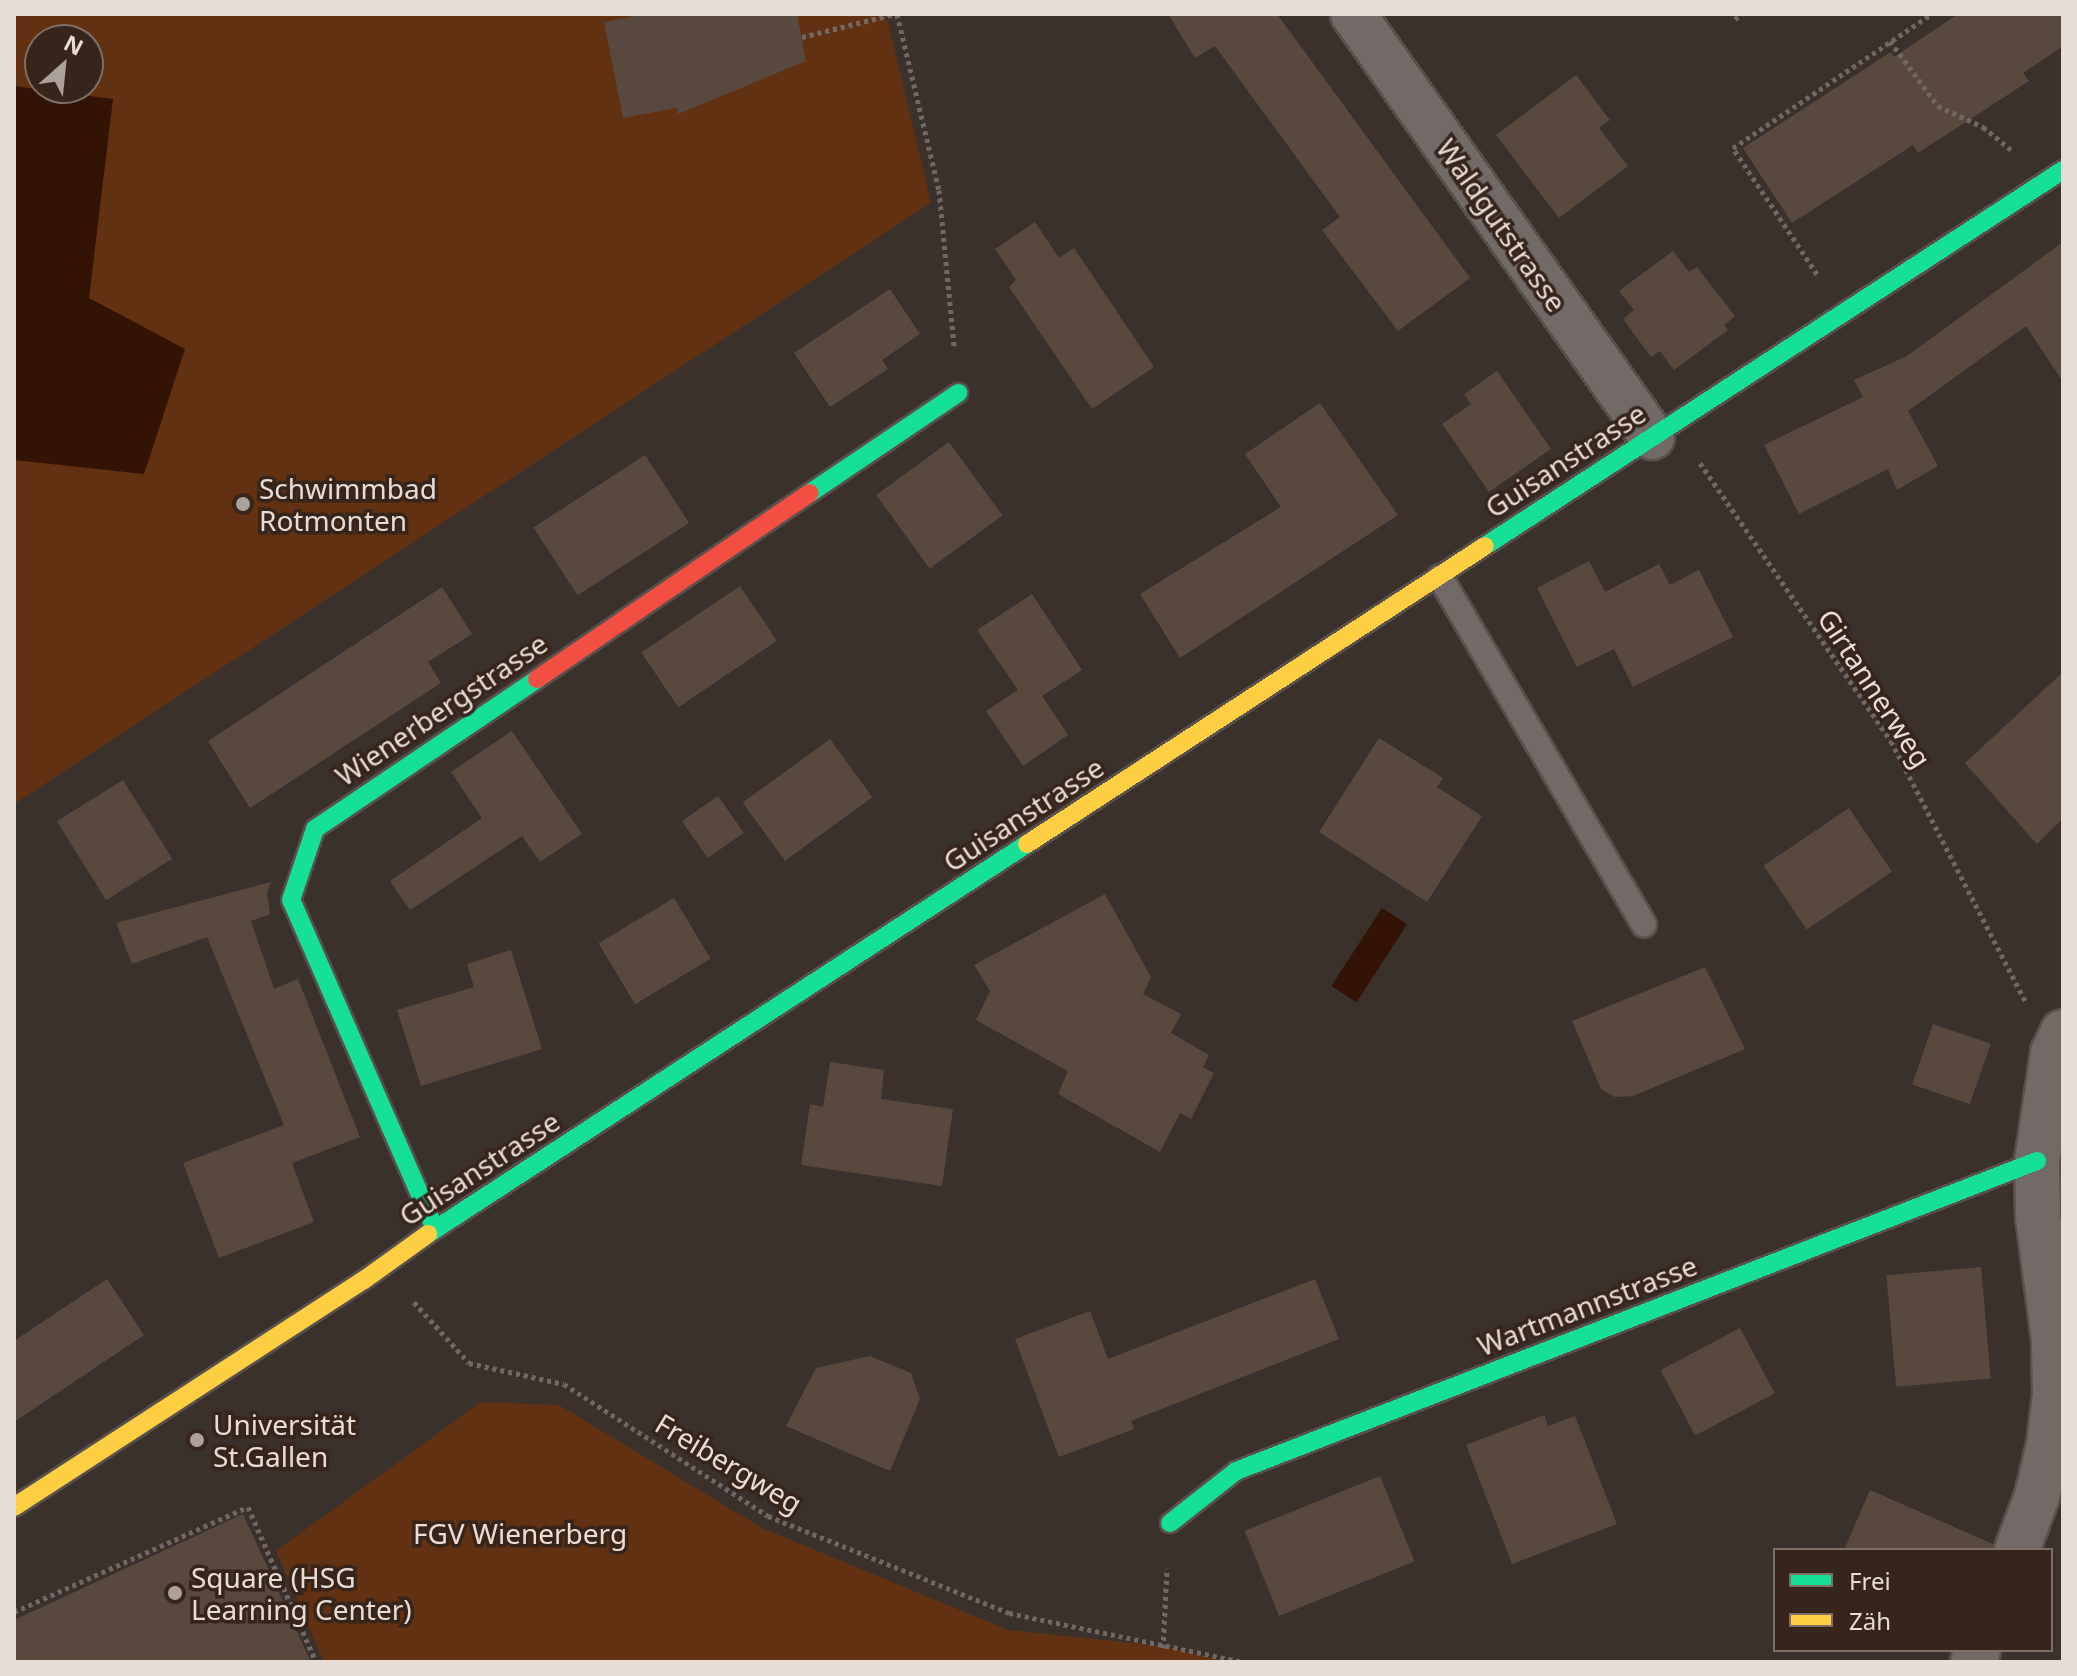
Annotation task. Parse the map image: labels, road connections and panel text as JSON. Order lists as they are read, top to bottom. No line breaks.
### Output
{"streets":{"street":["Waldgutstrasse","Guisanstrasse","Wienerbergstrasse","Wartmannstrasse"],"path":["Girtannerweg","Freibergweg"]},"crossings":[["Waldgutstrasse","Guisanstrasse"],["Guisanstrasse","Wienerbergstrasse"]],"parks":["FGV Wienerberg"],"places":["Schwimmbad Rotmonten","Universität St.Gallen","Square (HSG Learning Center)"],"legend":["Frei","Zäh"],"north":"top right"}
